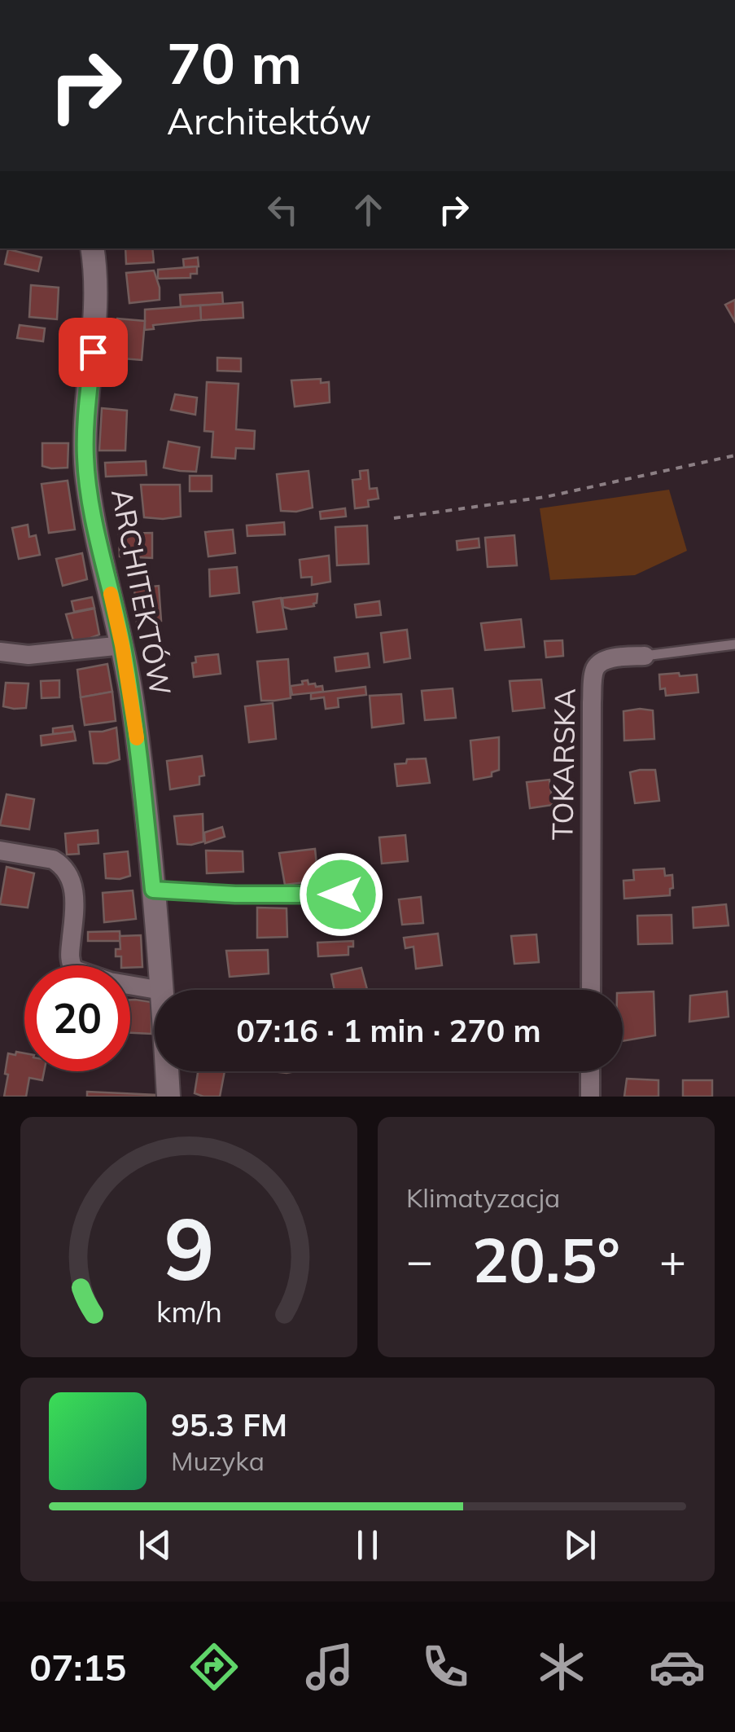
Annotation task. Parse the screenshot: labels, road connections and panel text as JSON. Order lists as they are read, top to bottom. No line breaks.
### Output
{"streets":{"street":["ARCHITEKTÓW","TOKARSKA"]},"page":{"turn":["70 m","Architektów"],"limit":"20","trip":"07:16 · 1 min · 270 m","tile":"Klimatyzacja","heat":["−","20.5°","+"],"song":["95.3 FM","Muzyka"],"tabs":"07:15","gauge":["9","km/h"]}}
